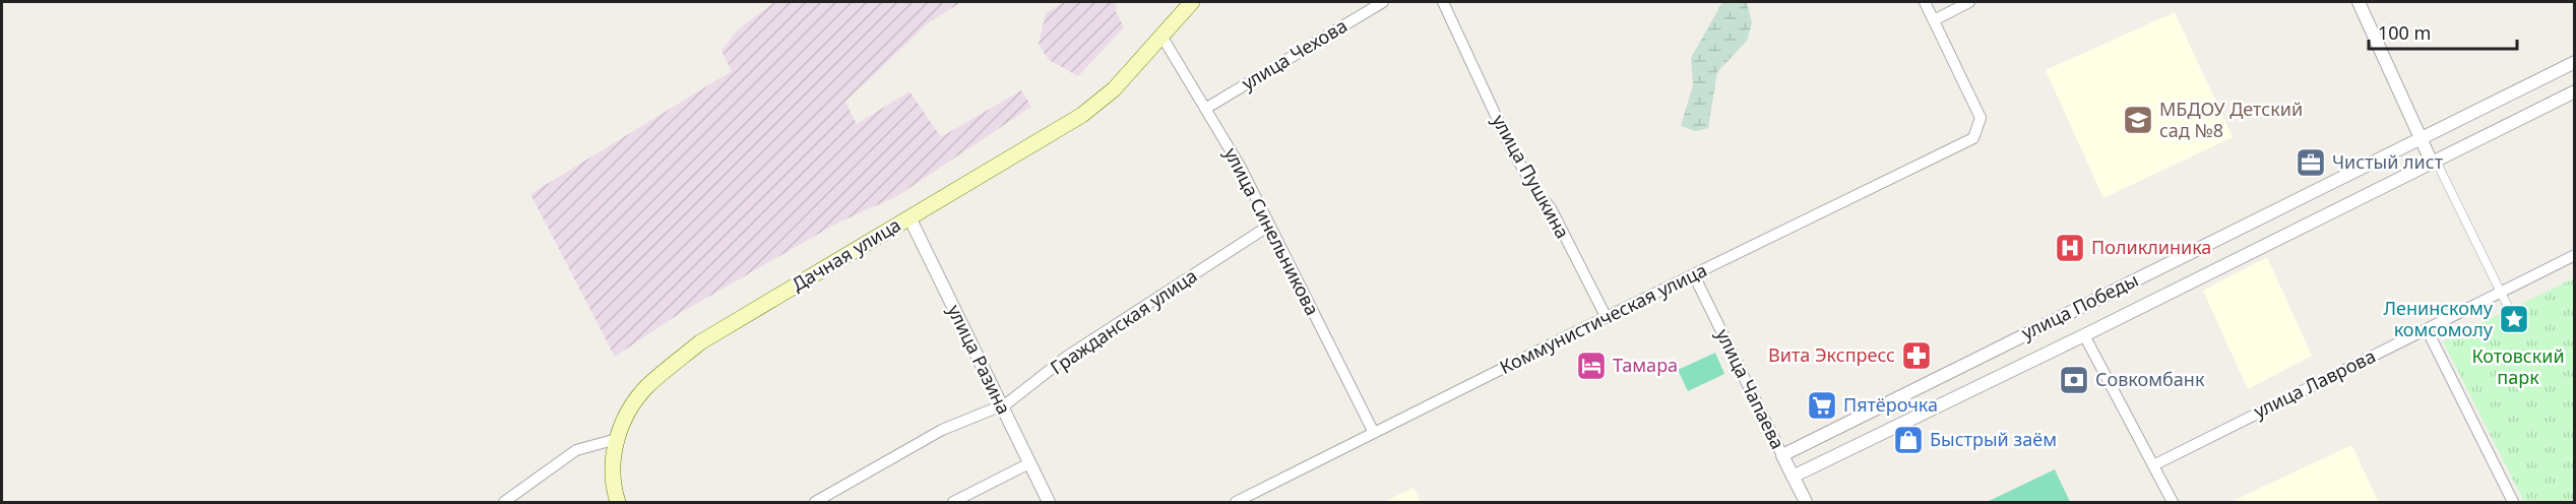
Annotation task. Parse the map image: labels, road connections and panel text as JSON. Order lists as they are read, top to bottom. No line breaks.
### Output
{"streets":{"main road":["Дачная улица"],"street":["улица Чехова","улица Пушкина","улица Синельникова","улица Победы","Коммунистическая улица","Гражданская улица","улица Разина","улица Лаврова","улица Чапаева"]},"crossings":[["улица Чехова","улица Синельникова"],["улица Пушкина","Коммунистическая улица"],["улица Синельникова","Дачная улица"],["улица Синельникова","Коммунистическая улица"],["улица Синельникова","Гражданская улица"],["Дачная улица","улица Разина"],["улица Победы","улица Чапаева"],["Коммунистическая улица","улица Чапаева"],["Гражданская улица","улица Разина"]],"parks":["Котовский парк"],"places":{"school or university":["МБДОУ Детский сад №8"],"office":["Чистый лист"],"hospital":["Поликлиника"],"place":["Ленинскому комсомолу"],"pharmacy":["Вита Экспресс"],"hotel":["Тамара"],"bank":["Совкомбанк"],"supermarket":["Пятёрочка"],"shop":["Быстрый заём"]},"scale_bar":"100 m"}
